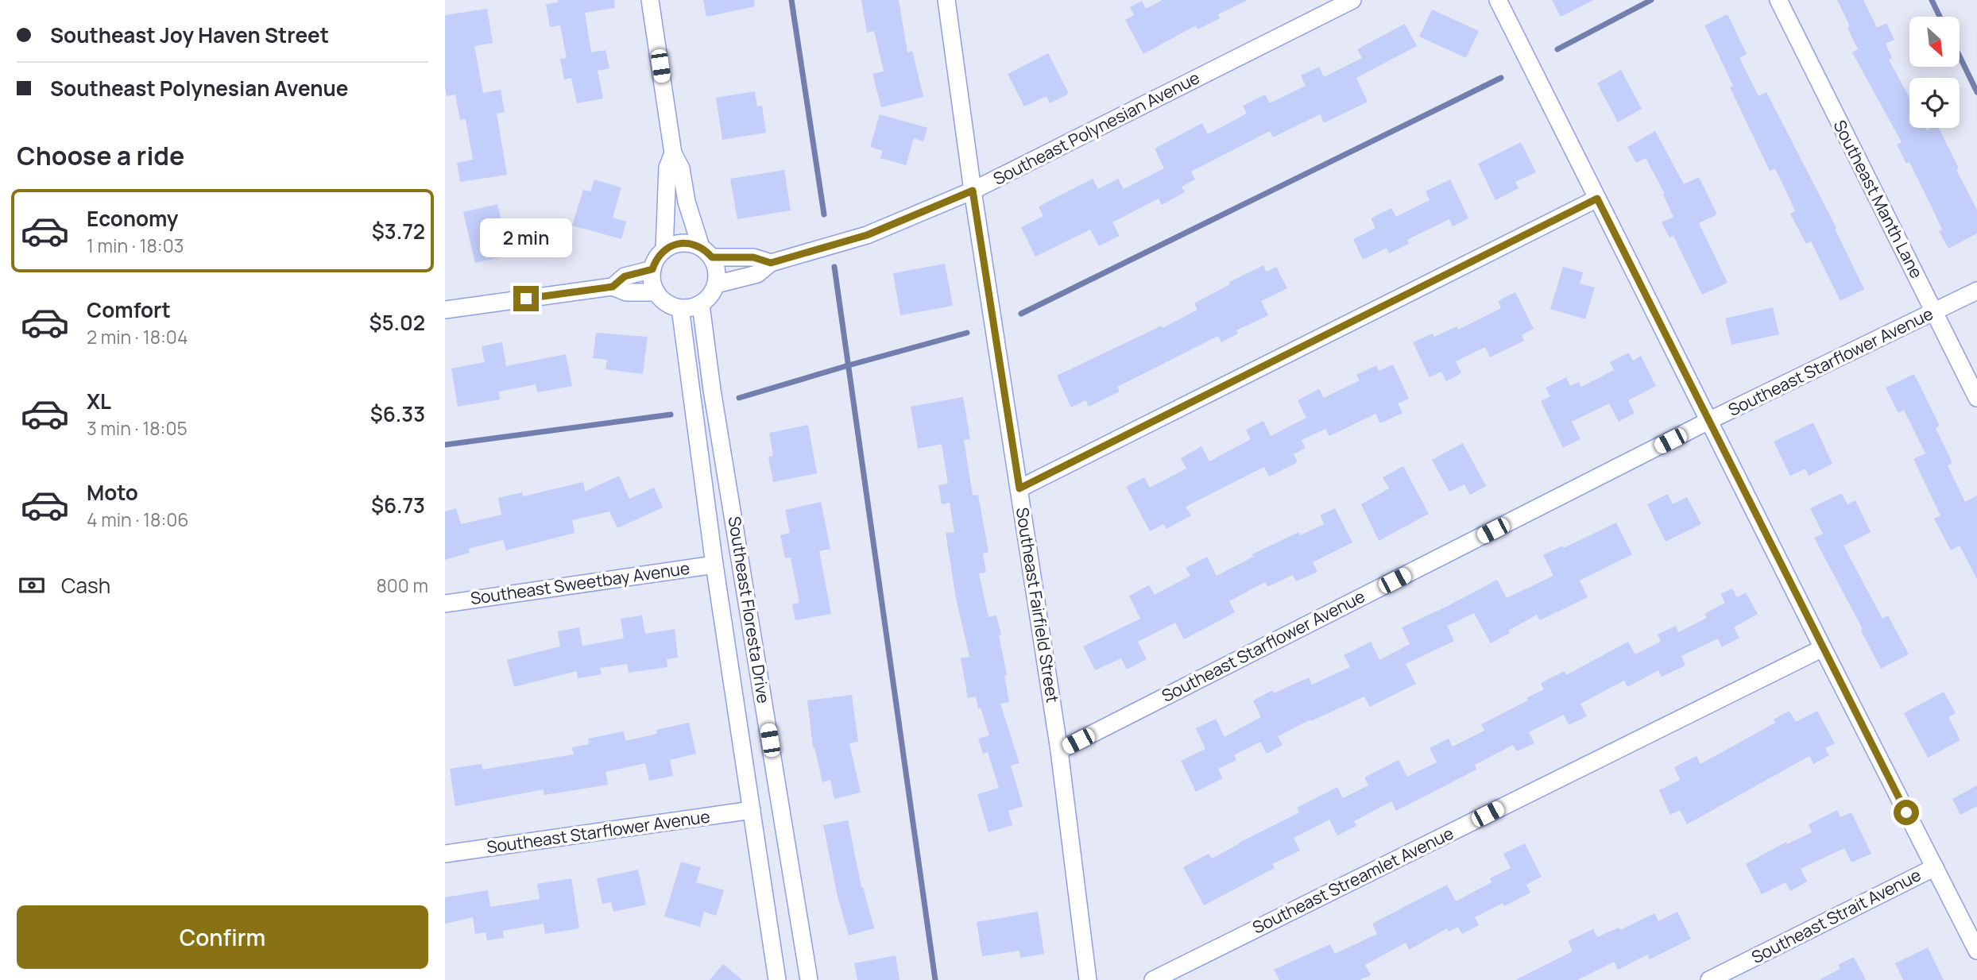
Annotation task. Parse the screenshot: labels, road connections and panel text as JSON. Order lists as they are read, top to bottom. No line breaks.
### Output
{"streets":{"street":["Southeast Polynesian Avenue","Southeast Manth Lane","Southeast Starflower Avenue","Southeast Sweetbay Avenue","Southeast Fairfield Street","Southeast Floresta Drive","Southeast Streamlet Avenue","Southeast Strait Avenue"]},"crossings":[["Southeast Polynesian Avenue","Southeast Fairfield Street"],["Southeast Polynesian Avenue","Southeast Floresta Drive"],["Southeast Manth Lane","Southeast Starflower Avenue"],["Southeast Starflower Avenue","Southeast Fairfield Street"],["Southeast Starflower Avenue","Southeast Floresta Drive"],["Southeast Sweetbay Avenue","Southeast Floresta Drive"]],"north":"bottom right","page":{"banner":["Southeast Joy Haven Street","Southeast Polynesian Avenue"],"heading":"Choose a ride","list":[{"name":"Economy","note":"1 min · 18:03","value":"$3.72"},{"name":"Comfort","note":"2 min · 18:04","value":"$5.02"},{"name":"XL","note":"3 min · 18:05","value":"$6.33"},{"name":"Moto","note":"4 min · 18:06","value":"$6.73"}],"bubble":"2 min","pay":["Cash","800 m"],"buttons":"Confirm"}}
